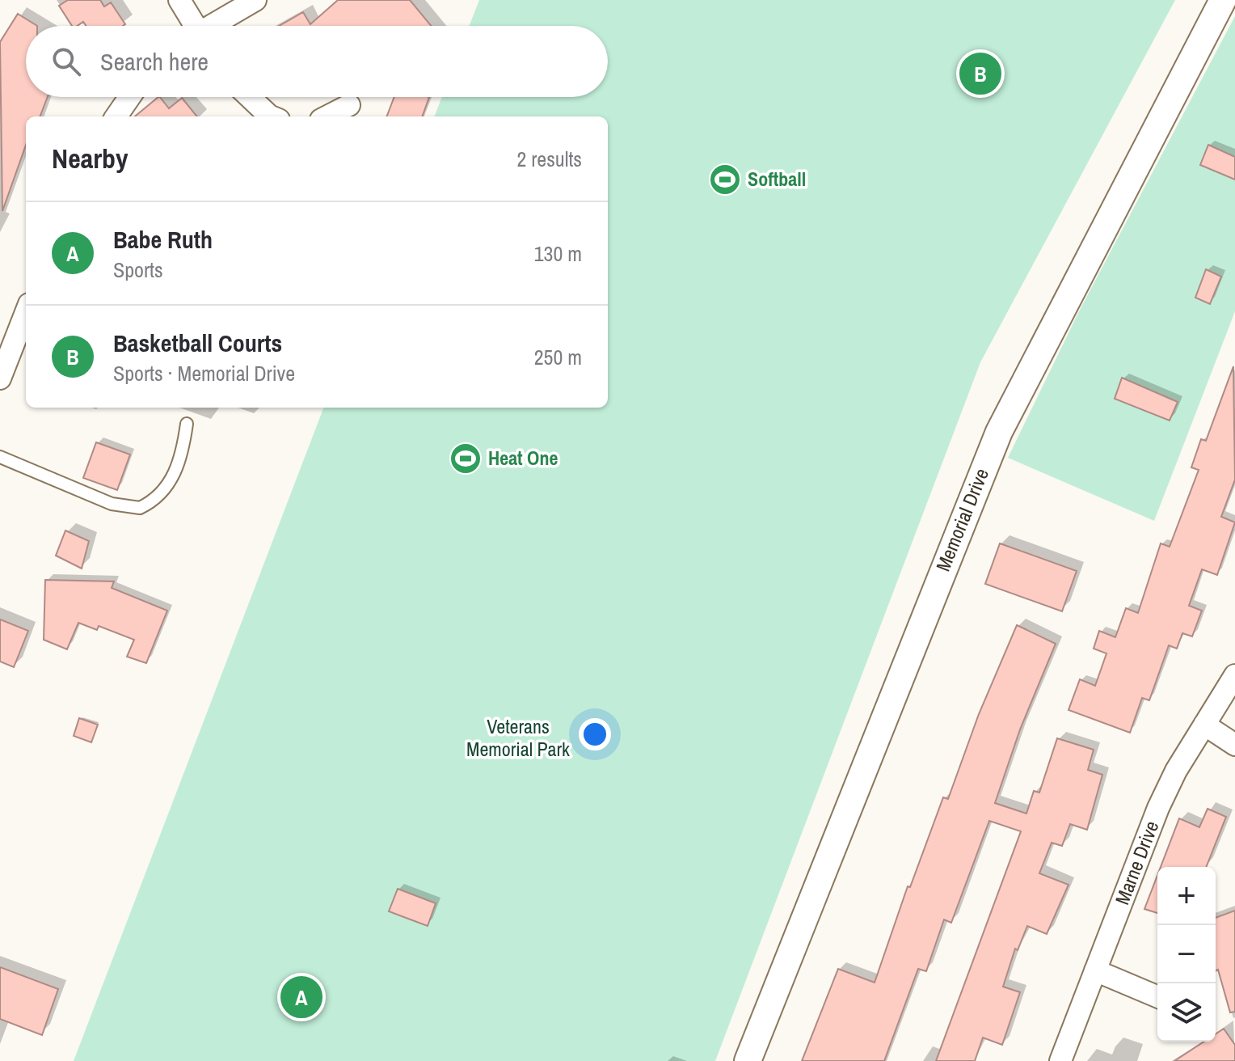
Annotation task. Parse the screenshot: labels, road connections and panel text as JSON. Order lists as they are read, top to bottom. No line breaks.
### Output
{"streets":{"street":["Memorial Drive","Marne Drive"]},"parks":["Veterans Memorial Park"],"places":{"sports":["Softball","Heat One"]},"page":{"search":"Search here","pins":["B","A"],"heading":["Nearby","2 results"],"list":[{"mark":"A","name":"Babe Ruth","note":"Sports","value":"130 m"},{"mark":"B","name":"Basketball Courts","note":"Sports · Memorial Drive","value":"250 m"}],"map_buttons":["+","−"]}}
